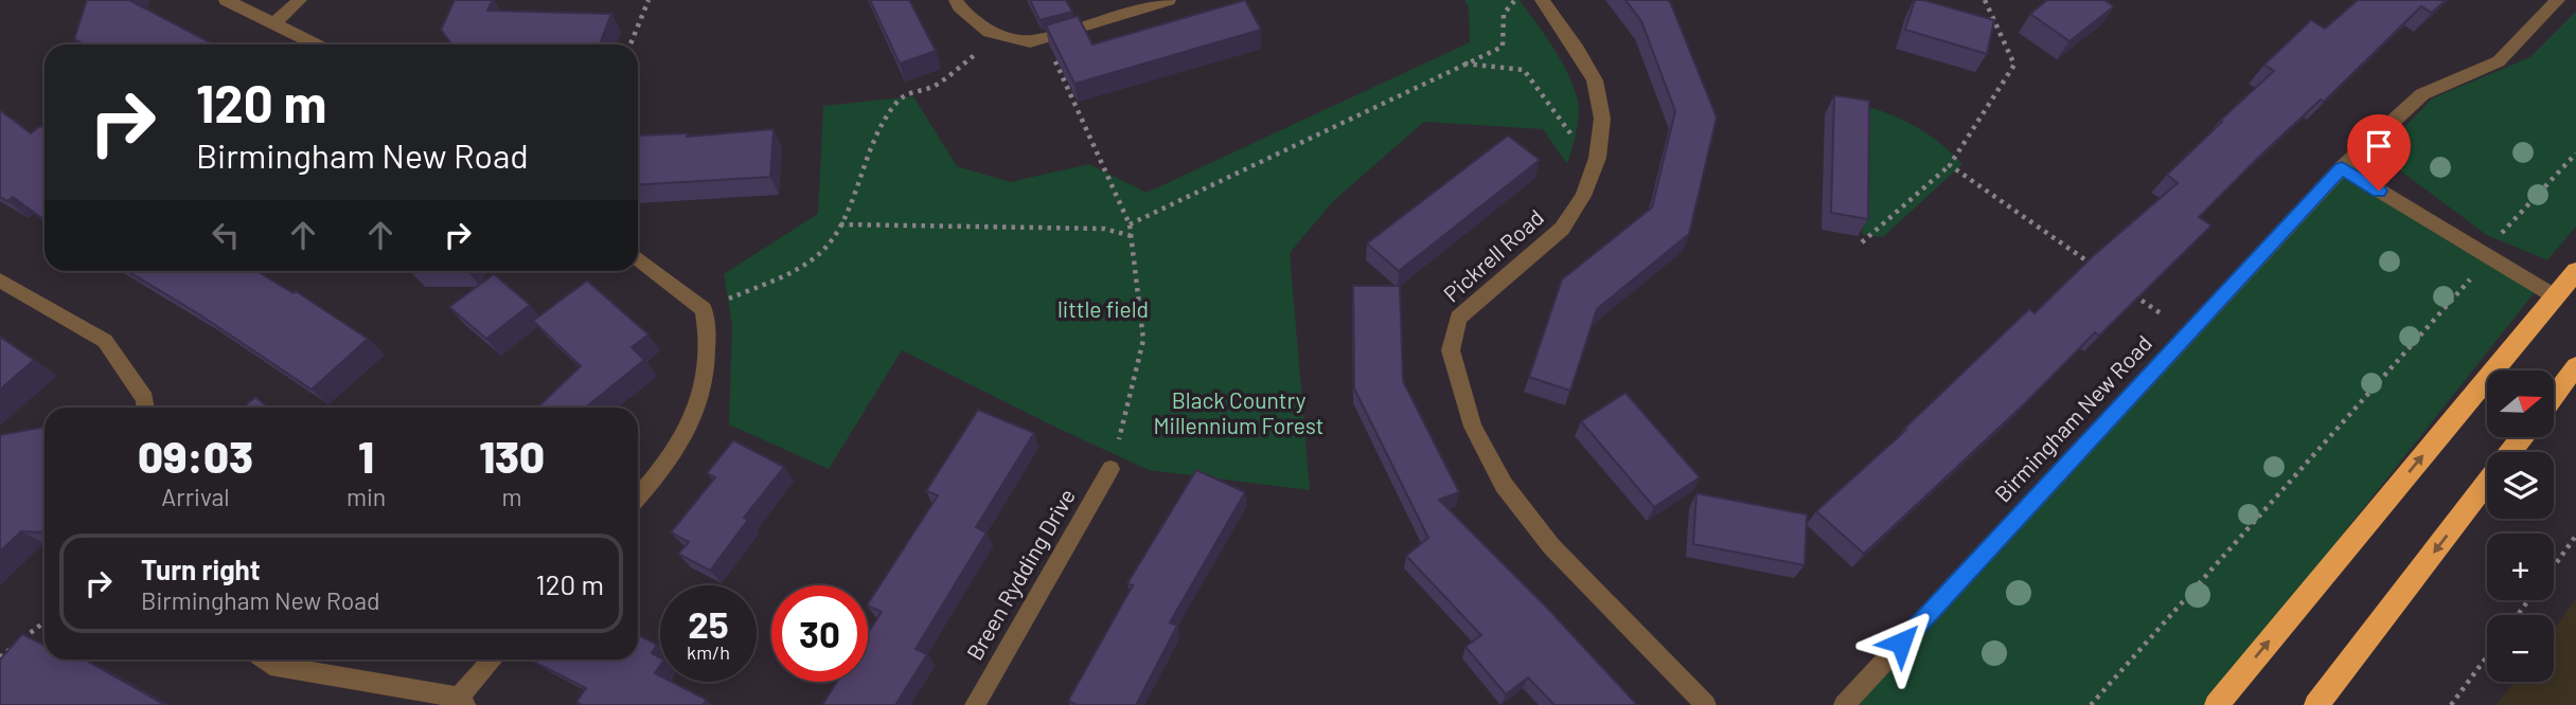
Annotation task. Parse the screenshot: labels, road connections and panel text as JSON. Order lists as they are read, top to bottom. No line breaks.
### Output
{"streets":{"street":["Pickrell Road","Birmingham New Road","Breen Rydding Drive"]},"parks":["little field","Black Country Millennium Forest"],"north":"right","page":{"turn":["120 m","Birmingham New Road"],"map_buttons":["+","−"],"eta":["09:03","Arrival","1","min","130","m"],"list":[{"name":"Turn right","note":"Birmingham New Road","value":"120 m"}],"speed":"25 km/h","limit":"30"}}
